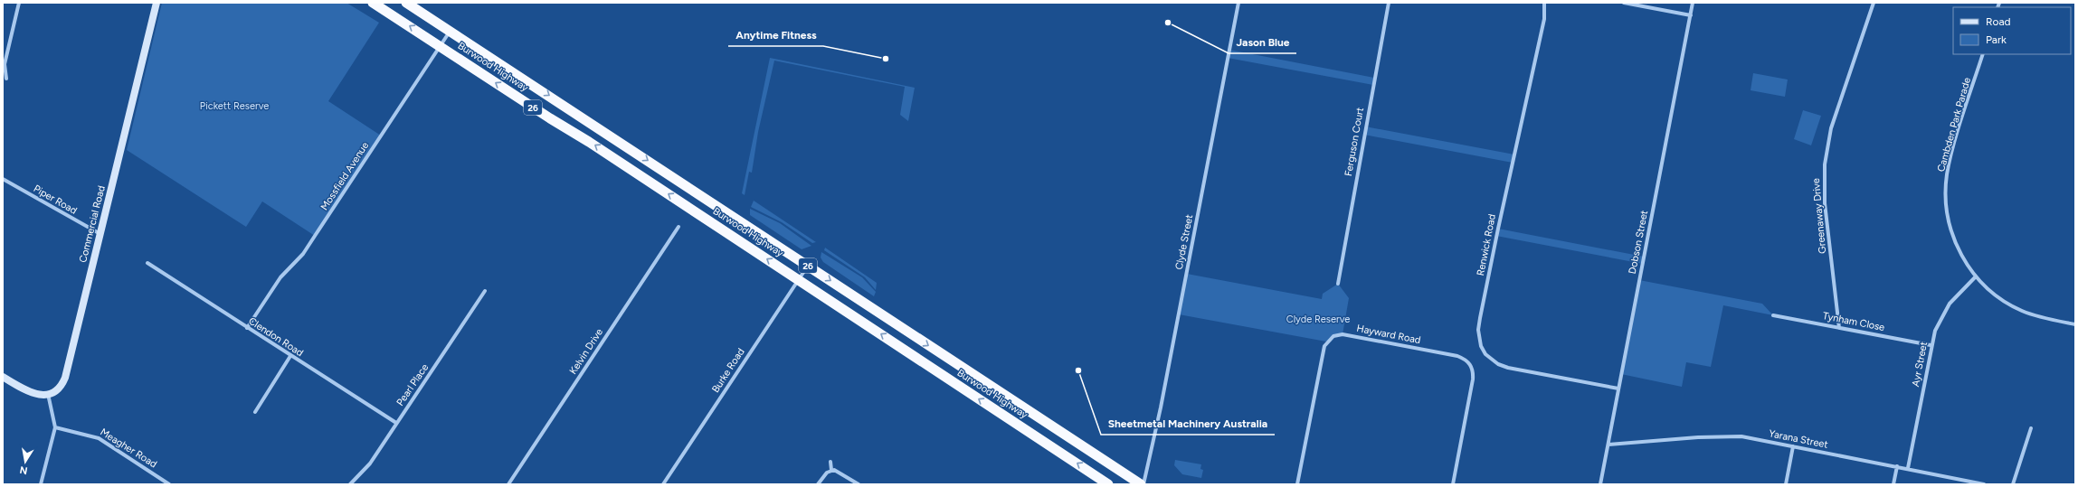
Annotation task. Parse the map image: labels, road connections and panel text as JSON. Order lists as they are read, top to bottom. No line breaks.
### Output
{"streets":{"highway":["Burwood Highway","26"],"main road":["Commercial Road"],"street":["Cambden Park Parade","Ferguson Court","Mossfield Avenue","Piper Road","Greenaway Drive","Clyde Street","Dobson Street","Renwick Road","Tynham Close","Hayward Road","Clendon Road","Kelvin Drive","Ayr Street","Burke Road","Pearl Place","Yarana Street","Meagher Road"]},"crossings":[["Burwood Highway","Mossfield Avenue"],["Burwood Highway","Burke Road"],["Cambden Park Parade","Ayr Street"],["Mossfield Avenue","Clendon Road"],["Piper Road","Commercial Road"],["Greenaway Drive","Tynham Close"],["Dobson Street","Renwick Road"],["Dobson Street","Yarana Street"],["Tynham Close","Ayr Street"],["Clendon Road","Pearl Place"],["Ayr Street","Yarana Street"]],"parks":["Pickett Reserve","Clyde Reserve"],"places":["Jason Blue","Anytime Fitness","Sheetmetal Machinery Australia"],"legend":["Road","Park"],"north":"bottom"}
